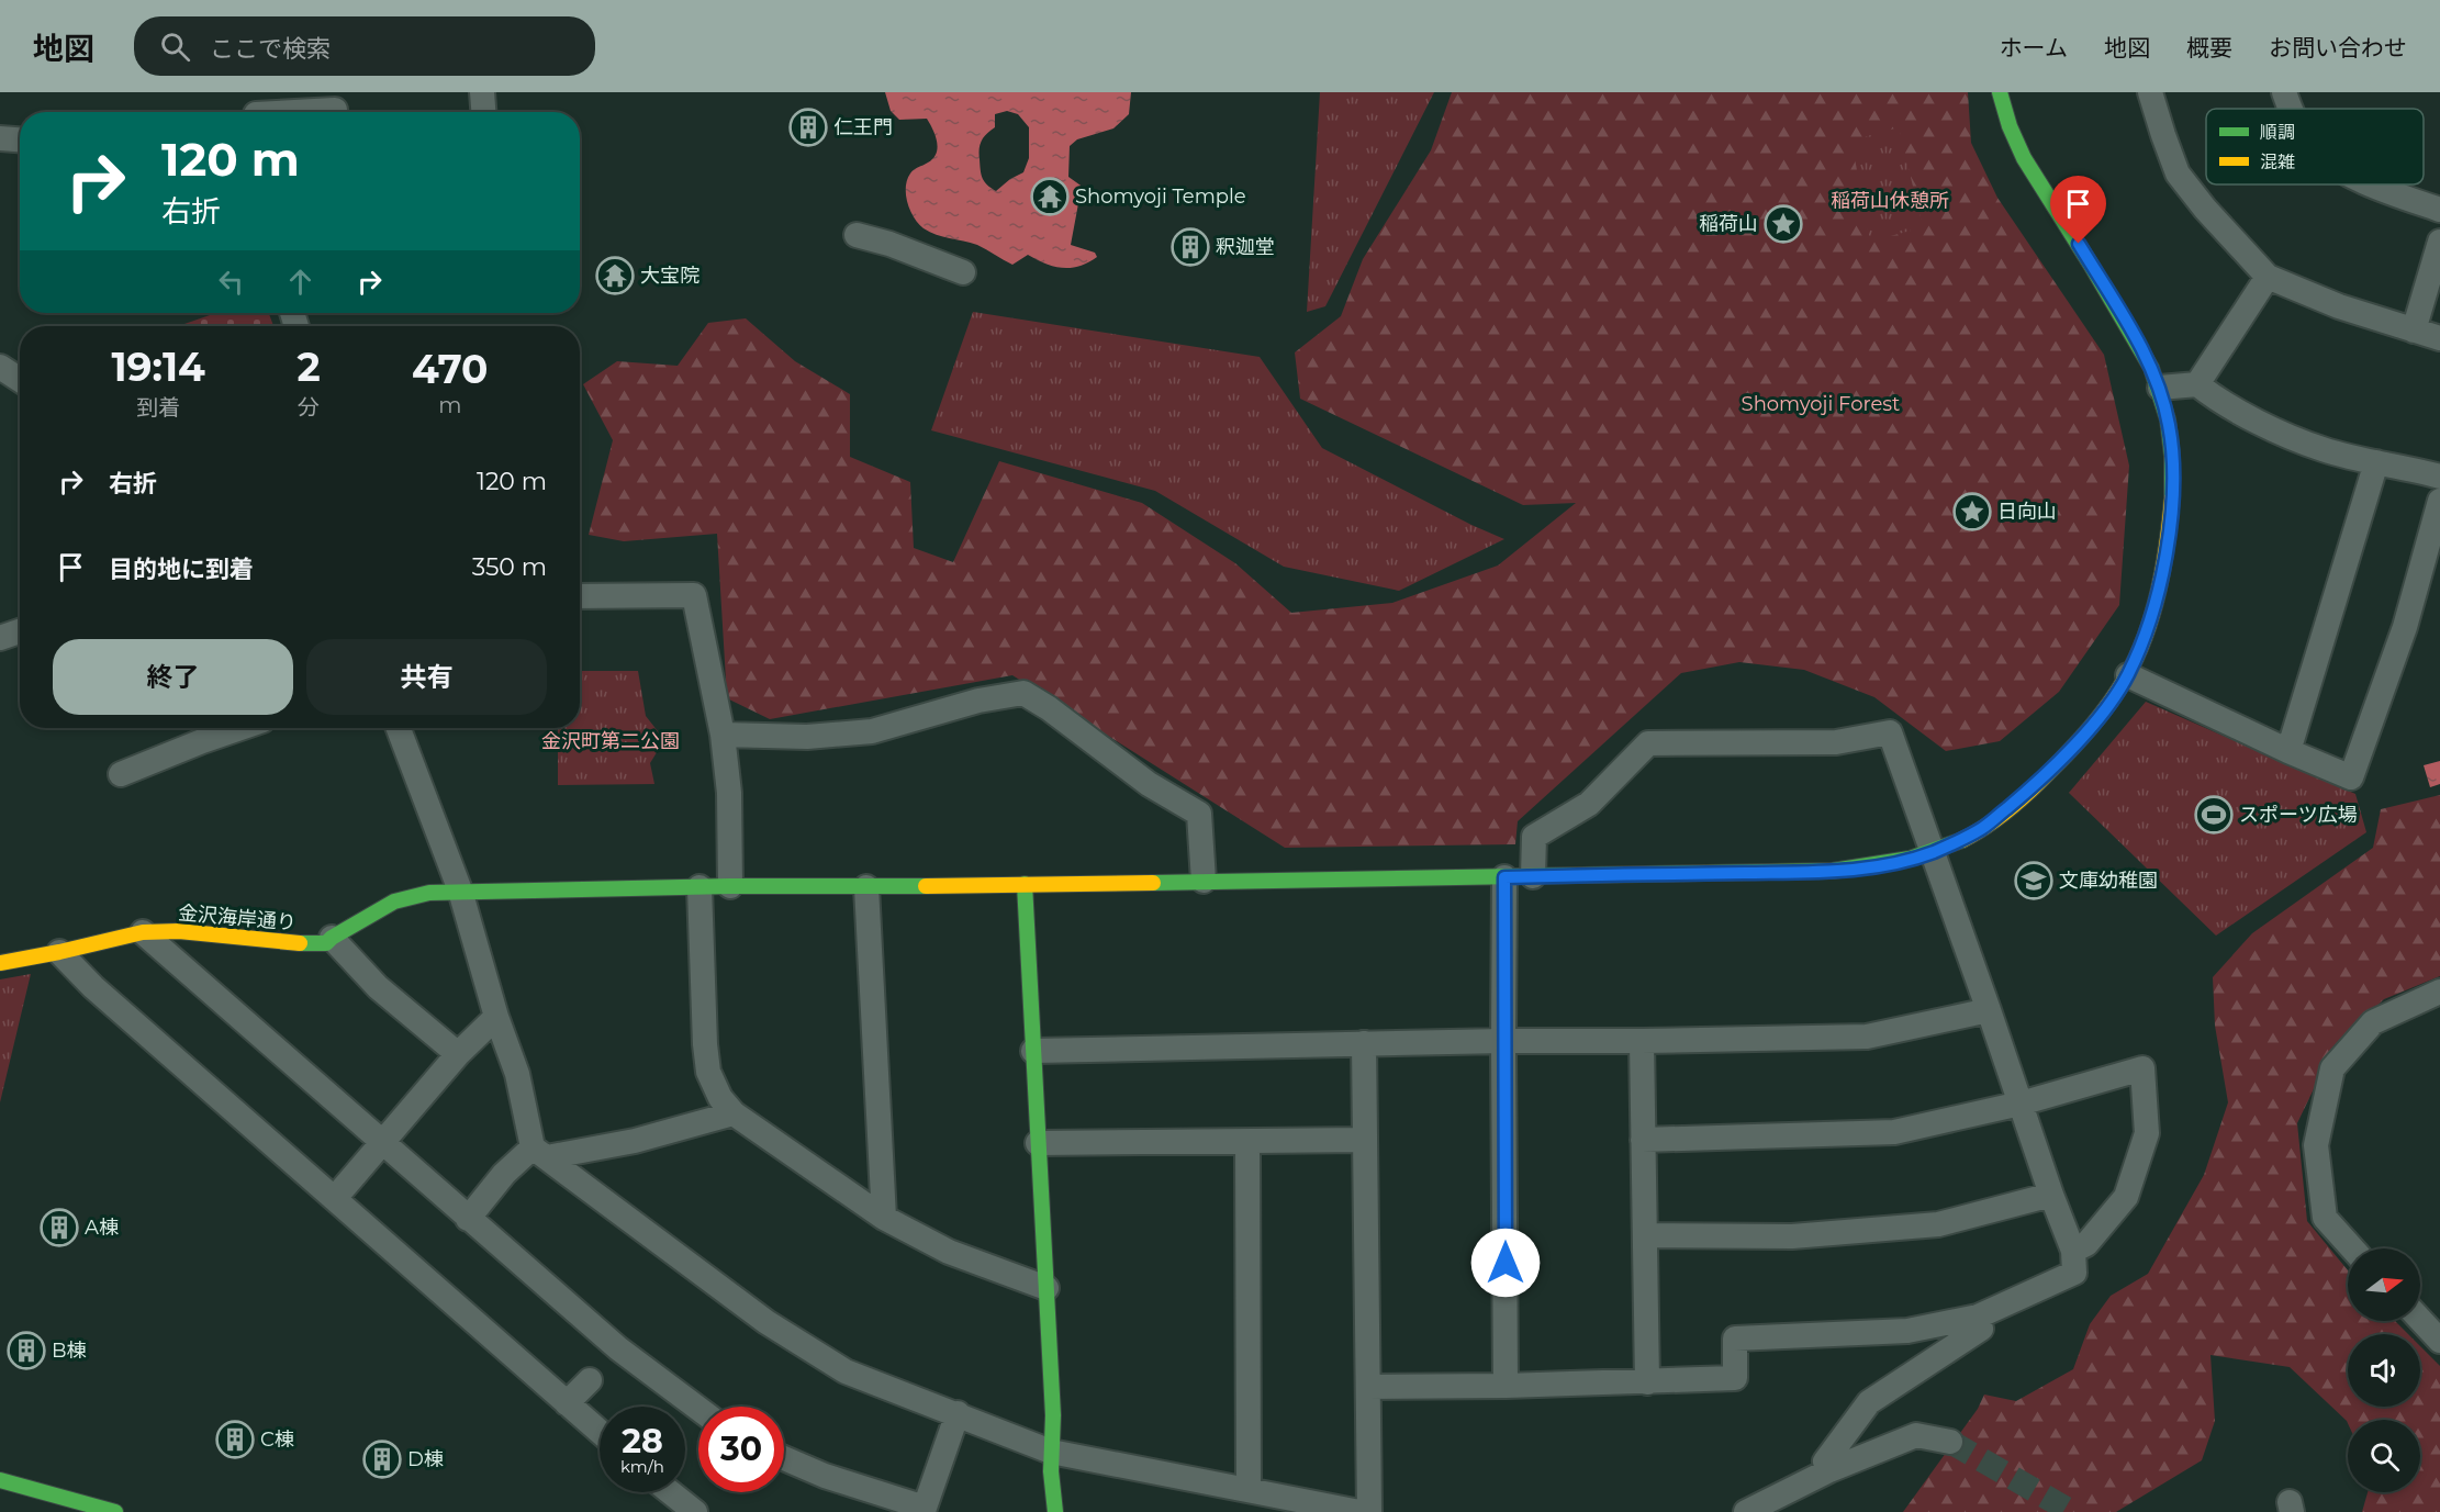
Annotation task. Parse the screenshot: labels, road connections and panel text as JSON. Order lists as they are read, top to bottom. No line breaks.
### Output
{"streets":{"street":["金沢海岸通り"]},"parks":["稲荷山休憩所","Shomyoji Forest","金沢町第二公園"],"places":{"building":["仁王門","釈迦堂","A棟","B棟","C棟","D棟"],"temple":["Shomyoji Temple","大宝院"],"place":["稲荷山","日向山"],"sports":["スポーツ広場"],"school or university":["文庫幼稚園"]},"legend":["順調","混雑"],"north":"right","page":{"header":"地図","search":"ここで検索","nav":["ホーム","地図","概要","お問い合わせ"],"turn":["120 m","右折"],"eta":["19:14","到着","2","分","470","m"],"list":[{"name":"右折","value":"120 m"},{"name":"目的地に到着","value":"350 m"}],"buttons":["終了","共有"],"speed":"28 km/h","limit":"30"}}
